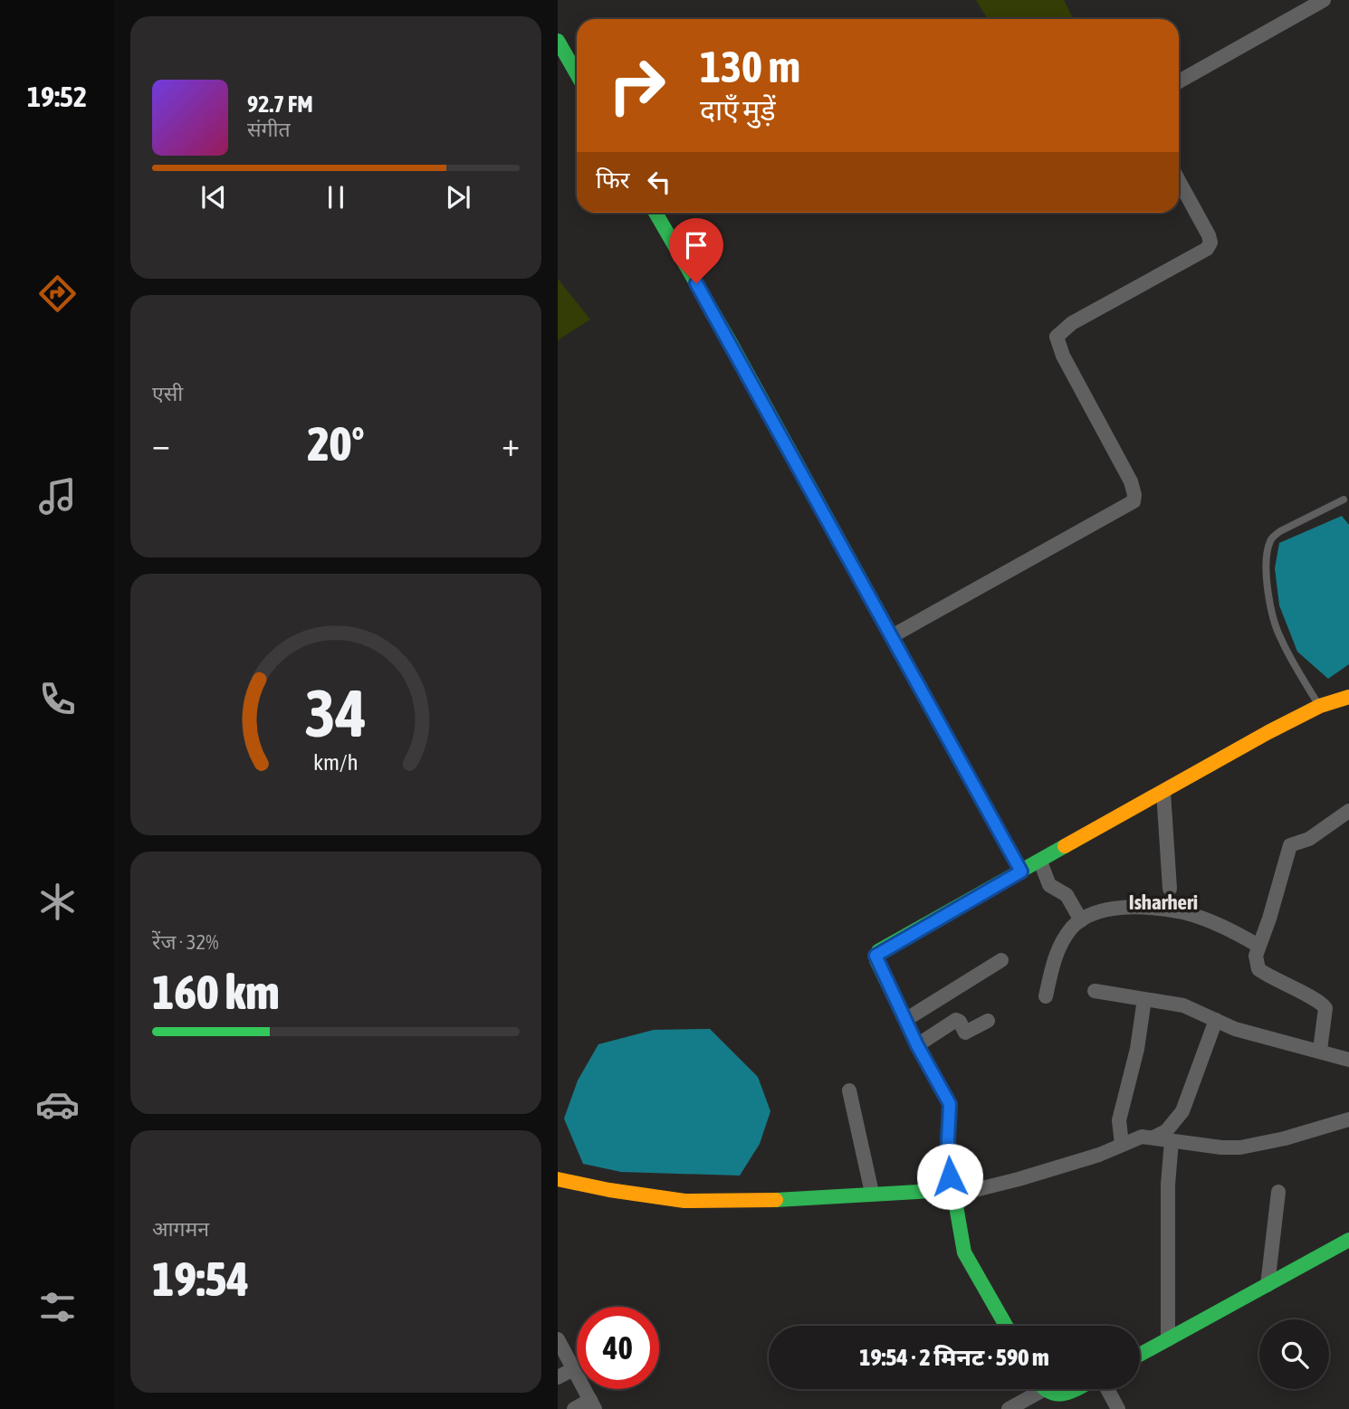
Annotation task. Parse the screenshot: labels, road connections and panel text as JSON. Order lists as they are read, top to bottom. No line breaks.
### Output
{"districts":["Isharheri"],"page":{"tabs":"19:52","turn":["130 m","दाएँ मुड़ें"],"song":["92.7 FM","संगीत"],"then":"फिर","tile":["एसी",["रेंज · 32%","160 km"],["आगमन","19:54"]],"heat":["−","20°","+"],"limit":"40","trip":"19:54 · 2 मिनट · 590 m","gauge":["34","km/h"]}}
